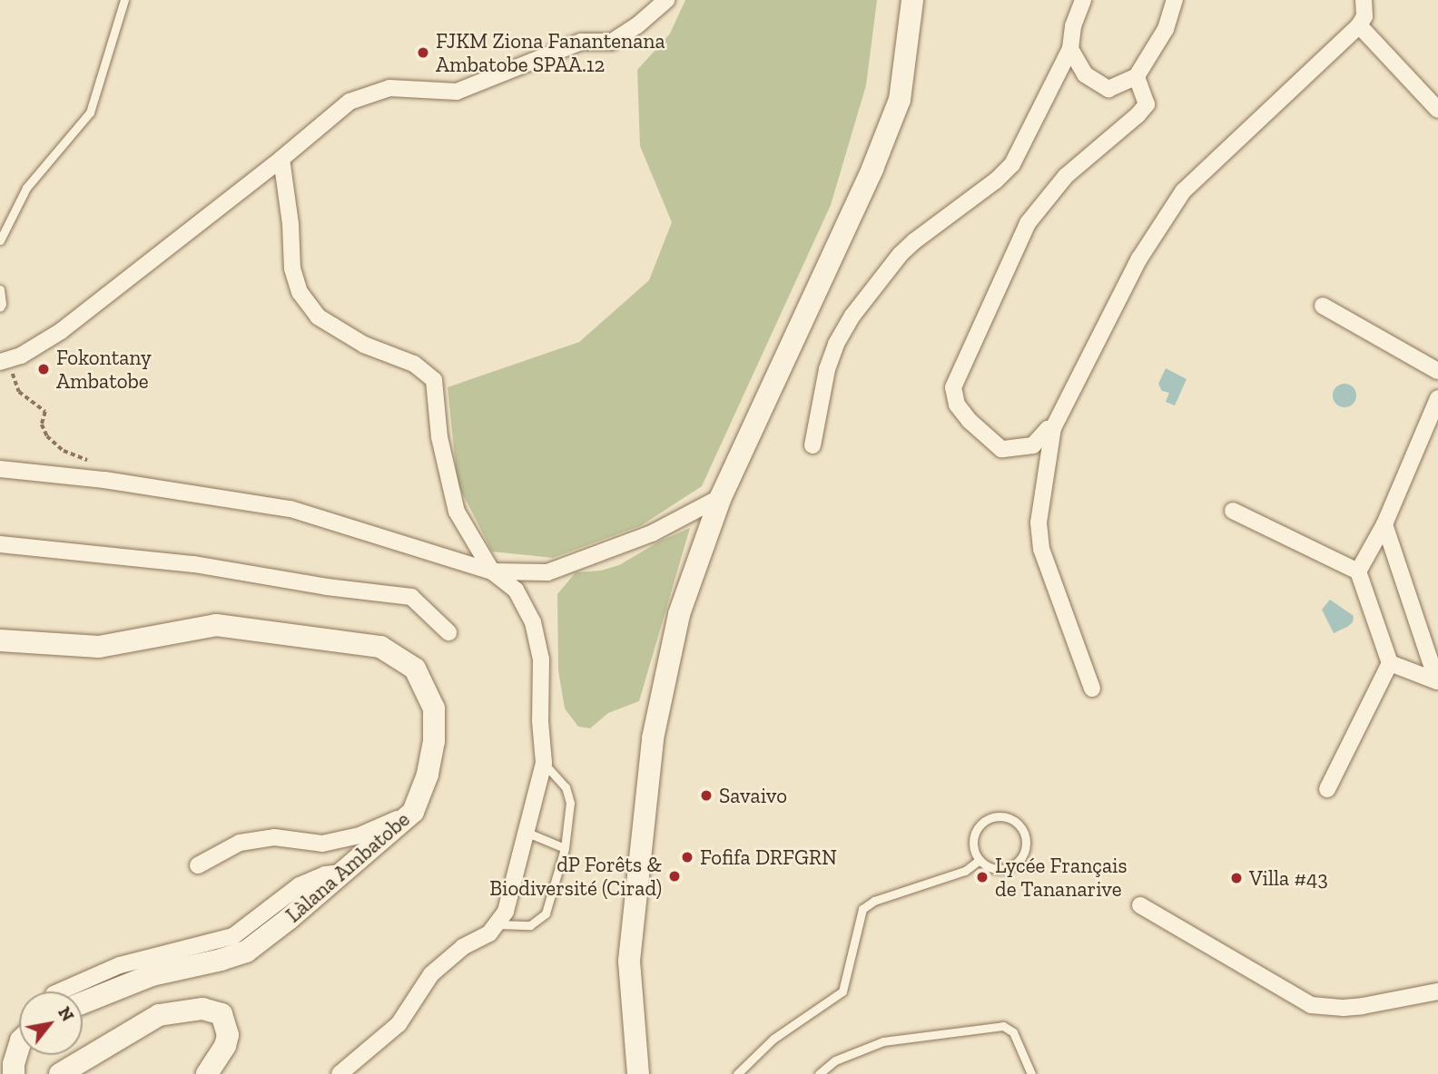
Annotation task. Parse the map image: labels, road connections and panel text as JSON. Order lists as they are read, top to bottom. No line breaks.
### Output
{"streets":{"street":["Làlana Ambatobe"]},"places":["FJKM Ziona Fanantenana Ambatobe SPAA.12","Fokontany Ambatobe","Savaivo","Fofifa DRFGRN","dP Forêts & Biodiversité (Cirad)","Lycée Français de Tananarive","Villa #43"],"north":"top right"}
